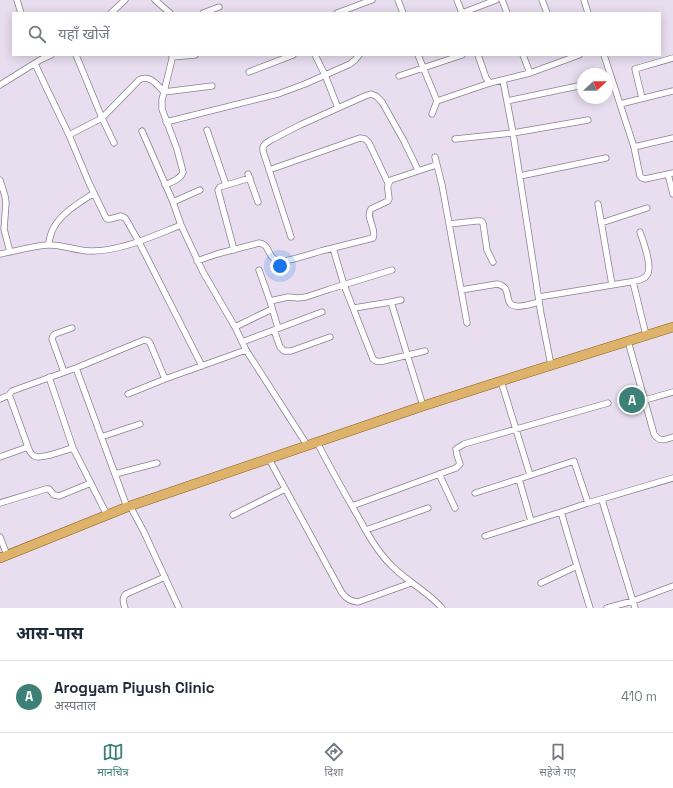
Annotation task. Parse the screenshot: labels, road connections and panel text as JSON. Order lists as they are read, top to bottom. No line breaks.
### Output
{"north":"right","page":{"search":"यहाँ खोजें","pins":"A","heading":"आस-पास","list":[{"mark":"A","name":"Arogyam Piyush Clinic","note":"अस्पताल","value":"410 m"}],"nav":["मानचित्र","दिशा","सहेजे गए"]}}
